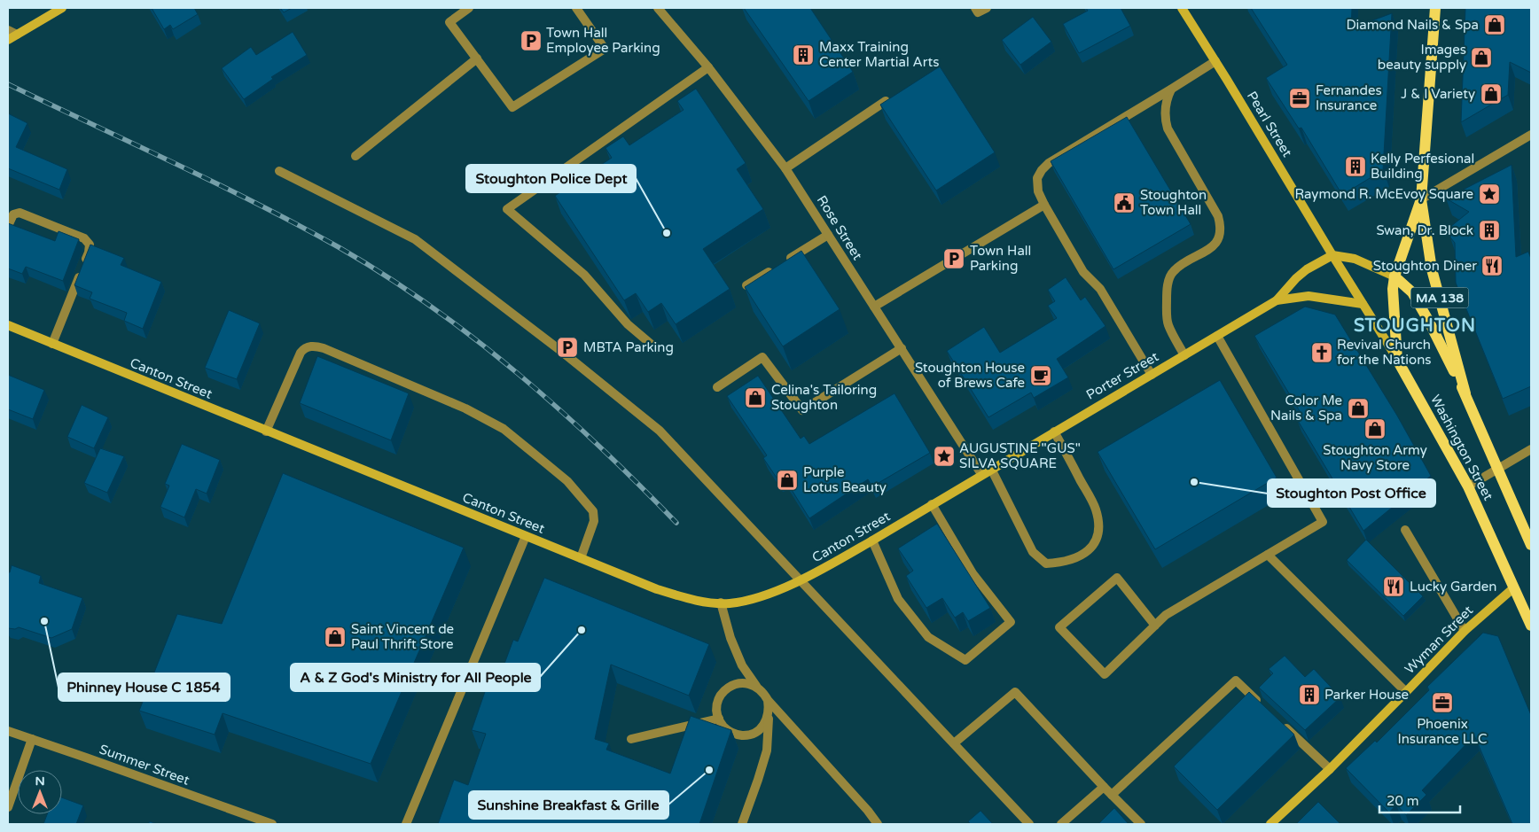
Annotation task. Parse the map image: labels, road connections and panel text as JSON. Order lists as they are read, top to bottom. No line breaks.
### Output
{"streets":{"main road":["Pearl Street","MA 138","Porter Street","Canton Street","Washington Street","Wyman Street"],"street":["Rose Street","Summer Street"]},"crossings":[["Pearl Street","MA 138"],["Pearl Street","Porter Street"],["Pearl Street","Washington Street"],["Rose Street","Porter Street"],["Rose Street","Canton Street"],["MA 138","Porter Street"],["MA 138","Washington Street"],["Porter Street","Canton Street"],["Washington Street","Wyman Street"]],"districts":["STOUGHTON"],"places":{"shop":["Diamond Nails & Spa","Images beauty supply","J & I Variety","Celina's Tailoring Stoughton","Color Me Nails & Spa","Stoughton Army Navy Store","Purple Lotus Beauty","Saint Vincent de Paul Thrift Store"],"parking":["Town Hall Employee Parking","Town Hall Parking","MBTA Parking"],"building":["Maxx Training Center Martial Arts","Kelly Perfesional Building","Swan, Dr. Block","Parker House"],"office":["Fernandes Insurance","Phoenix Insurance LLC"],"place":["Raymond R. McEvoy Square","AUGUSTINE \"GUS\" SILVA SQUARE"],"public building":["Stoughton Town Hall"],"other":["Stoughton Police Dept","Stoughton Post Office","Phinney House C 1854","A & Z God's Ministry for All People","Sunshine Breakfast & Grille"],"restaurant":["Stoughton Diner","Lucky Garden"],"church":["Revival Church for the Nations"],"cafe":["Stoughton House of Brews Cafe"]},"scale_bar":"20 m","north":"top"}
